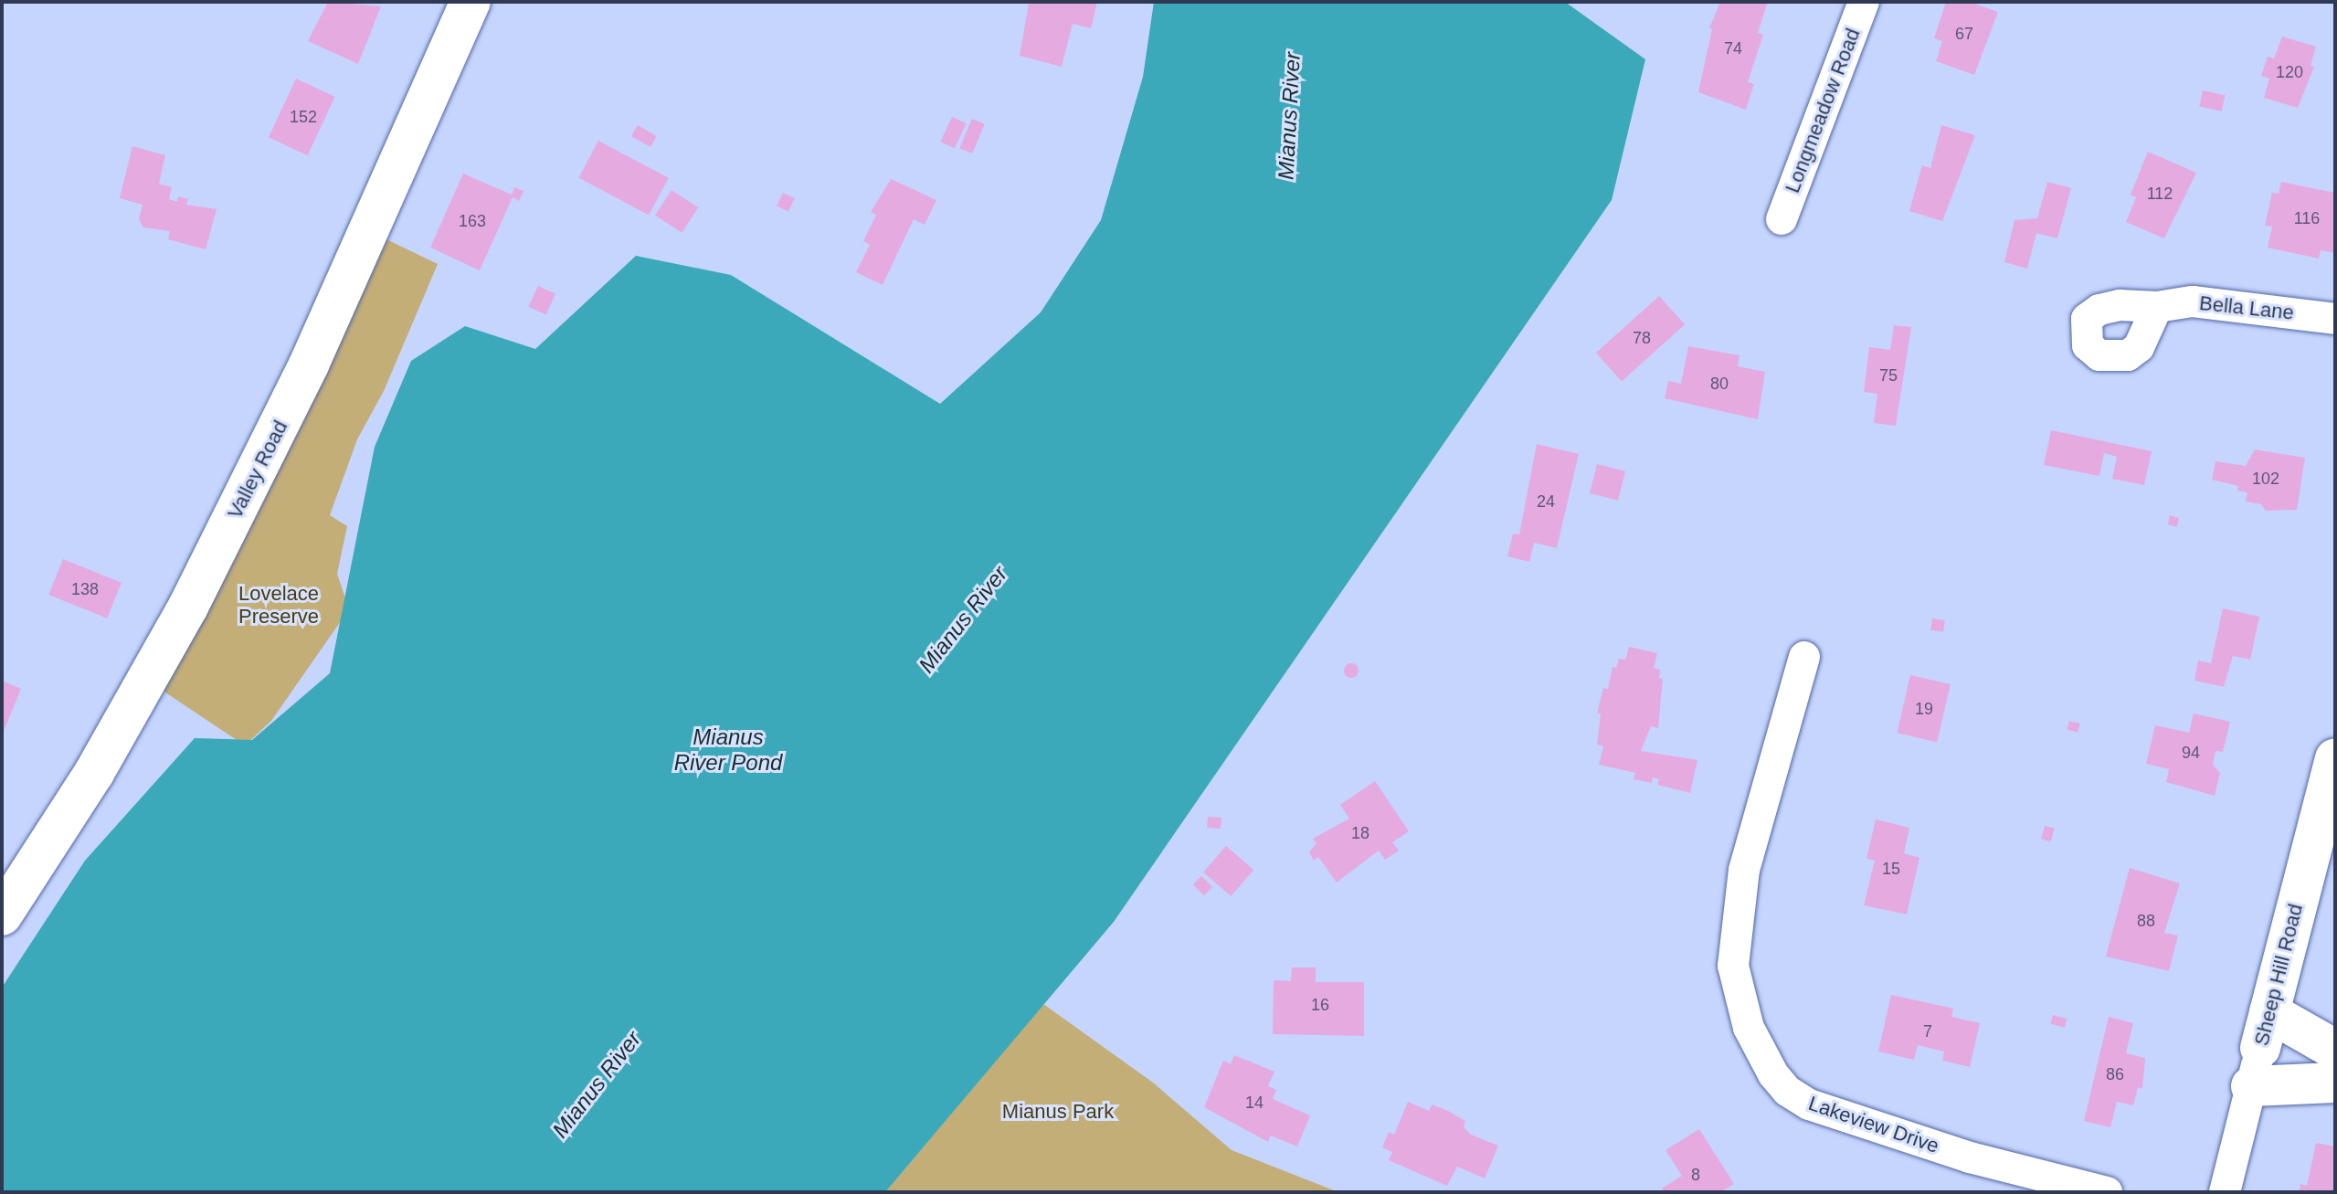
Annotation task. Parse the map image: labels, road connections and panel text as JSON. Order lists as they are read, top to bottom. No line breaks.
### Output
{"streets":{"main road":["Valley Road","Sheep Hill Road"],"street":["Longmeadow Road","Bella Lane","Lakeview Drive"]},"water":["Mianus River","Mianus River Pond"],"parks":["Lovelace Preserve","Mianus Park"],"house_numbers":["67","74","120","152","112","116","163","78","75","80","102","24","138","19","94","18","15","88","16","7","86","14","8"]}
